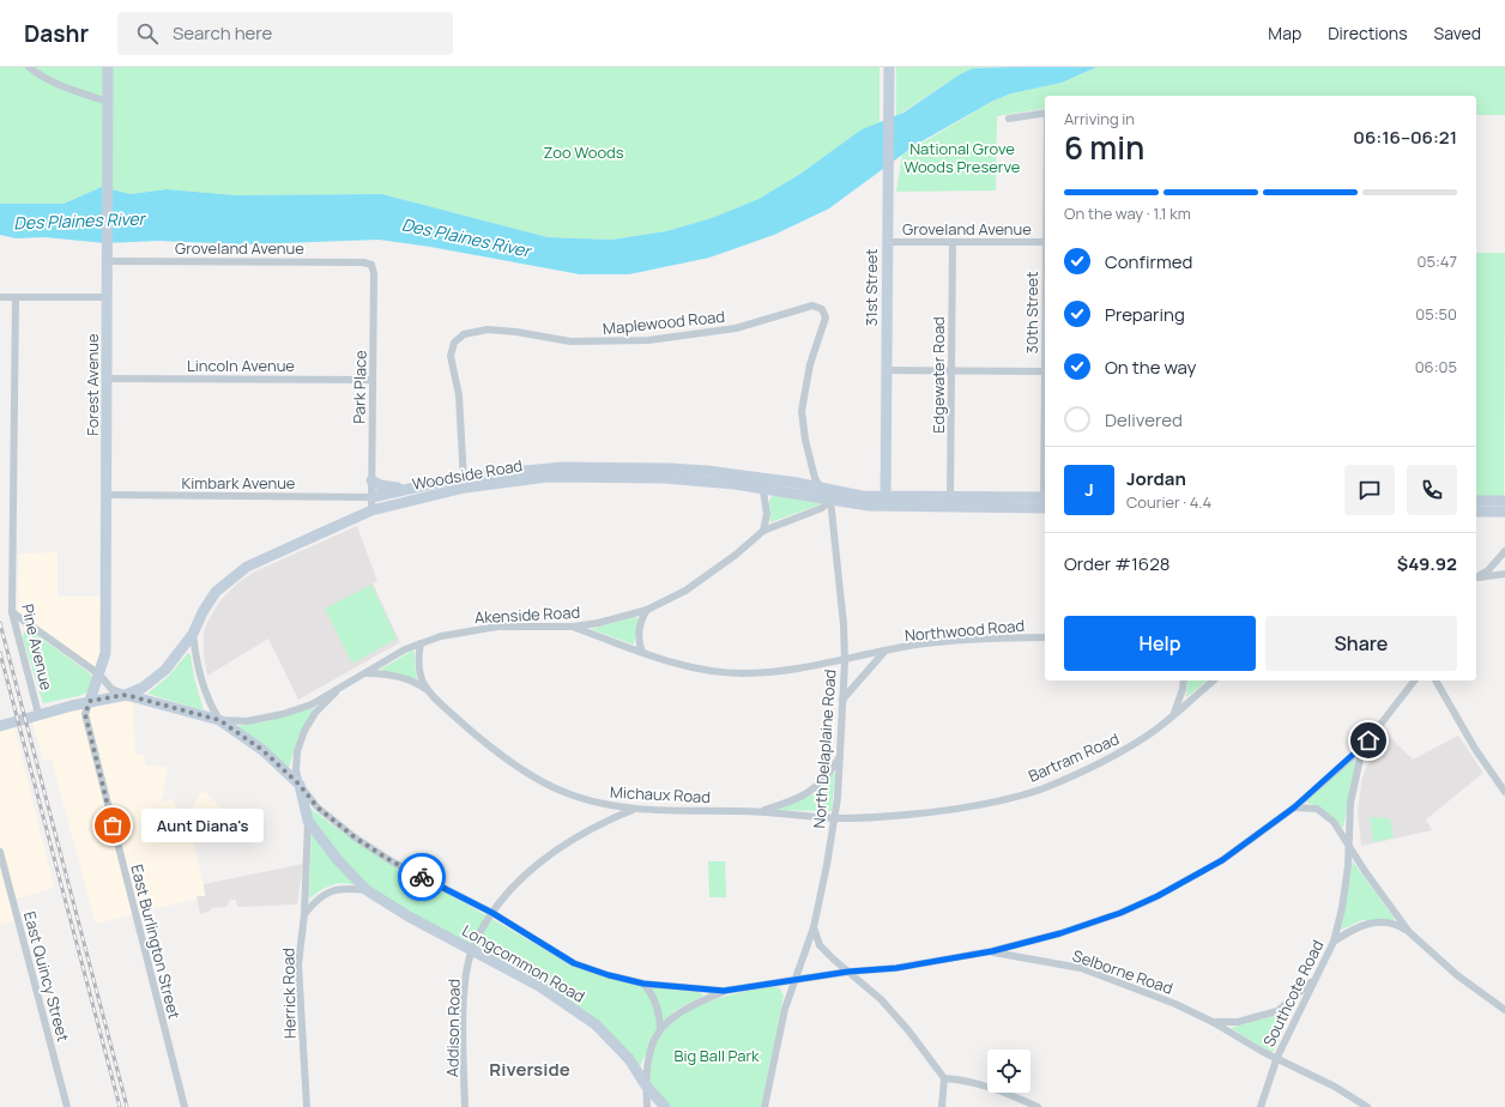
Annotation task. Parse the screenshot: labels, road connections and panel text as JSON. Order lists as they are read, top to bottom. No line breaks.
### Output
{"streets":{"street":["Groveland Avenue","31st Street","Maplewood Road","Lincoln Avenue","Edgewater Road","Forest Avenue","Park Place","Woodside Road","Kimbark Avenue","Akenside Road","Northwood Road","Pine Avenue","North Delaplaine Road","Bartram Road","Michaux Road","East Burlington Street","Longcommon Road","Selborne Road","East Quincy Street","Herrick Road","Southcote Road","Addison Road"]},"crossings":[["Groveland Avenue","31st Street"],["Groveland Avenue","Edgewater Road"],["Groveland Avenue","Forest Avenue"],["Groveland Avenue","Park Place"],["31st Street","Woodside Road"],["Maplewood Road","Woodside Road"],["Maplewood Road","Akenside Road"],["Maplewood Road","North Delaplaine Road"],["Lincoln Avenue","Forest Avenue"],["Lincoln Avenue","Park Place"],["Forest Avenue","Kimbark Avenue"],["Forest Avenue","East Burlington Street"],["Park Place","Woodside Road"],["Park Place","Kimbark Avenue"],["Woodside Road","Kimbark Avenue"],["Woodside Road","Akenside Road"],["Woodside Road","North Delaplaine Road"],["Akenside Road","Northwood Road"],["Akenside Road","North Delaplaine Road"],["Akenside Road","Michaux Road"],["Akenside Road","Longcommon Road"],["Northwood Road","North Delaplaine Road"],["North Delaplaine Road","Bartram Road"],["North Delaplaine Road","Michaux Road"],["Bartram Road","Michaux Road"],["Longcommon Road","Herrick Road"],["Longcommon Road","Addison Road"],["Selborne Road","Southcote Road"]],"districts":["Riverside"],"water":["Des Plaines River"],"parks":["National Grove Woods Preserve","Zoo Woods","Big Ball Park"],"places":["Aunt Diana's"],"page":{"header":"Dashr","search":"Search here","nav":["Map","Directions","Saved"],"heading":["6 min","Arriving in","06:16–06:21"],"panel":["Jordan","Courier · 4.4","Order #1628","$49.92"],"bar":"On the way · 1.1 km","list":[["Confirmed","05:47"],["Preparing","05:50"],["On the way","06:05"],"Delivered"],"round":"J","buttons":["Help","Share"],"bubble":"Aunt Diana's"}}
